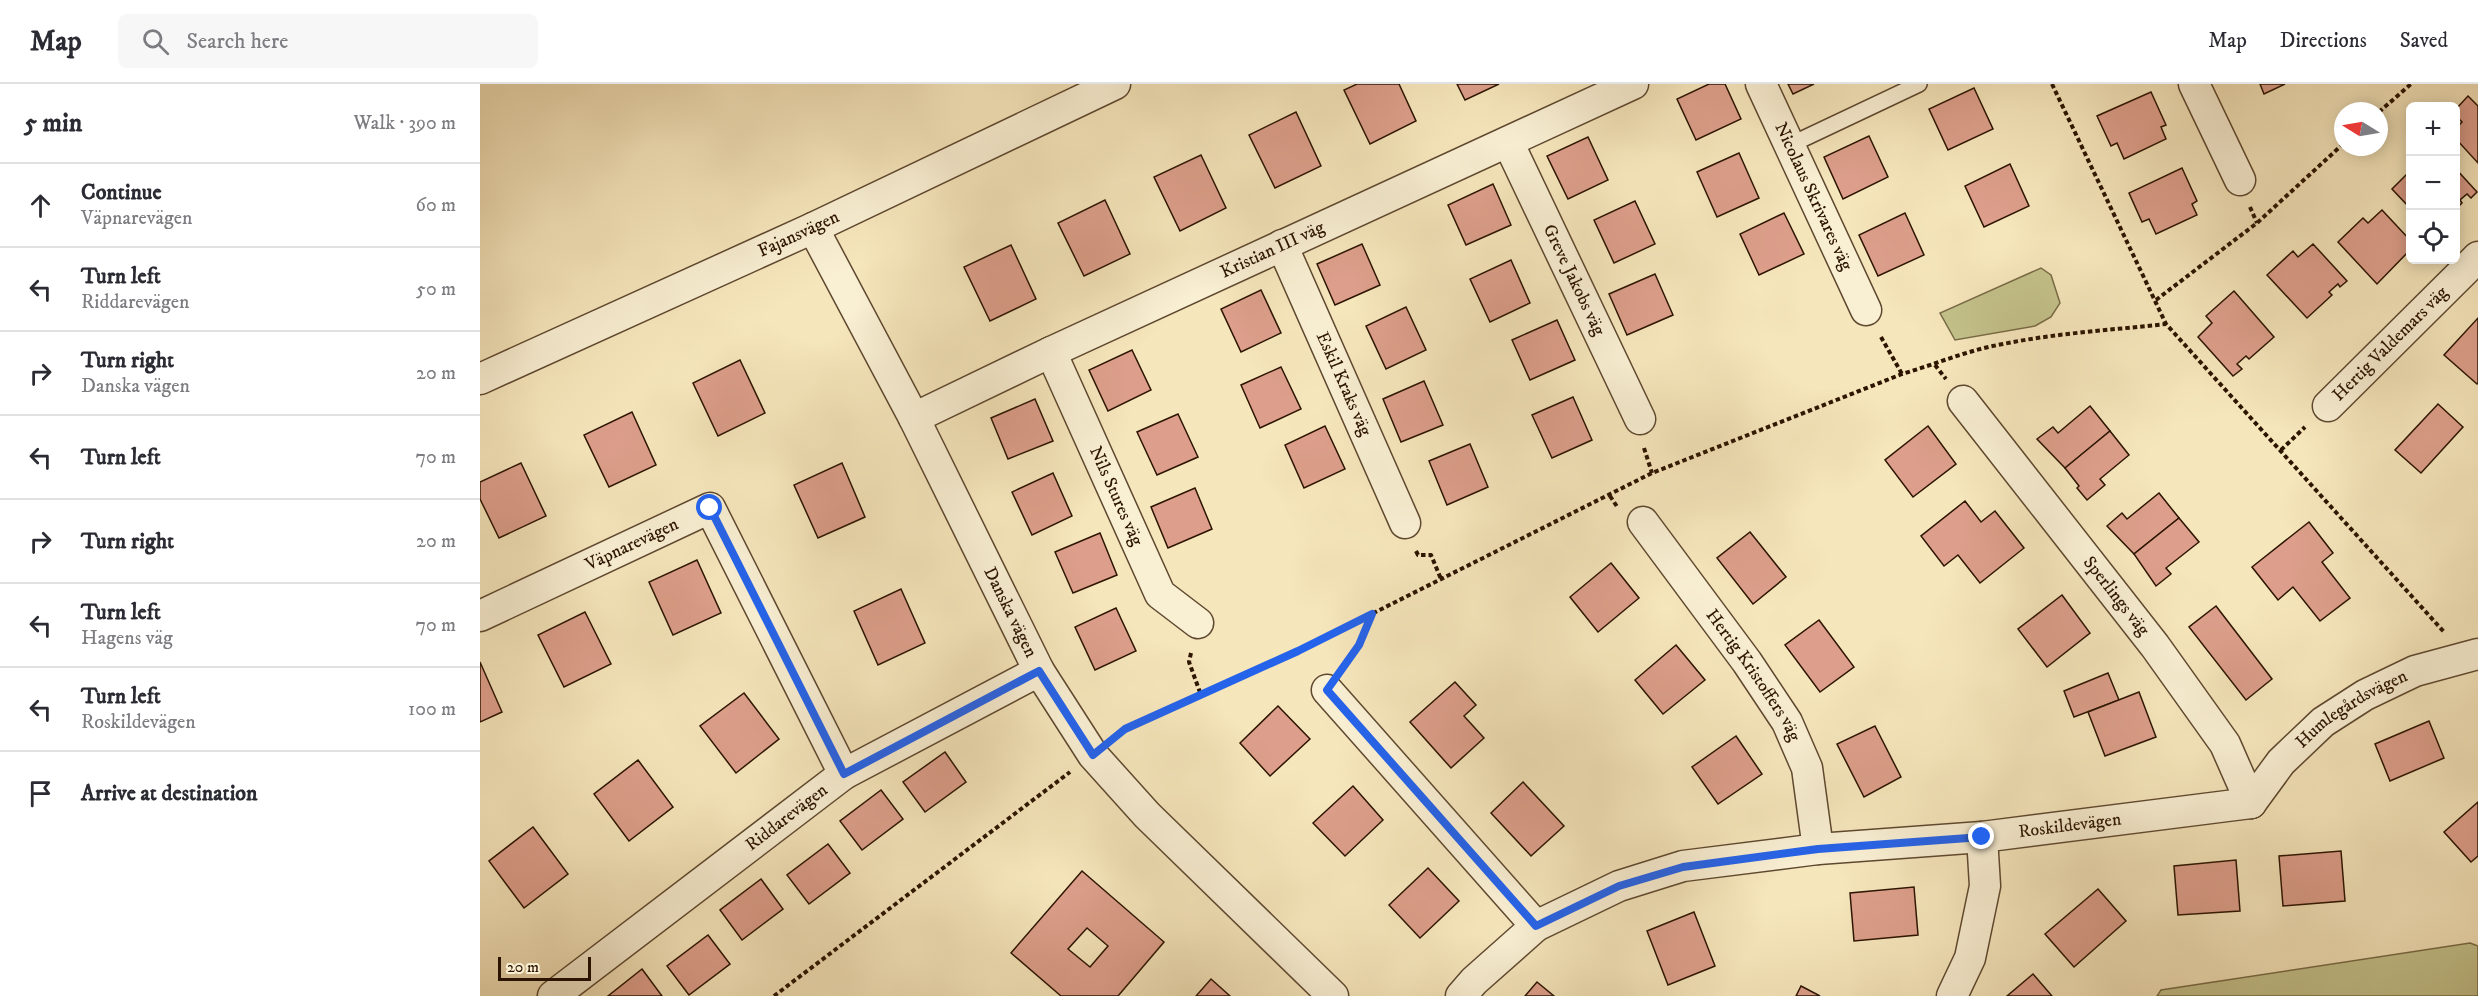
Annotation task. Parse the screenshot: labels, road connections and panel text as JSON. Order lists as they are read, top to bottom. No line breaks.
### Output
{"streets":{"street":["Nicolaus Skrivares väg","Fajansvägen","Kristian III väg","Greve Jakobs väg","Hertig Valdemars väg","Eskil Kraks väg","Nils Stures väg","Väpnarevägen","Sperlings väg","Danska vägen","Hertig Kristoffers väg","Humlegårdsvägen","Riddarevägen","Roskildevägen"]},"crossings":[["Fajansvägen","Danska vägen"],["Kristian III väg","Greve Jakobs väg"],["Kristian III väg","Eskil Kraks väg"],["Kristian III väg","Nils Stures väg"],["Kristian III väg","Danska vägen"],["Väpnarevägen","Riddarevägen"],["Sperlings väg","Humlegårdsvägen"],["Sperlings väg","Roskildevägen"],["Danska vägen","Riddarevägen"],["Hertig Kristoffers väg","Roskildevägen"],["Humlegårdsvägen","Roskildevägen"]],"scale_bar":"20 m","north":"left","page":{"header":"Map","search":"Search here","nav":["Map","Directions","Saved"],"heading":["5 min","Walk · 390 m"],"map_buttons":["+","−"],"list":[["Continue","Väpnarevägen","60 m"],["Turn left","Riddarevägen","50 m"],["Turn right","Danska vägen","20 m"],["Turn left","70 m"],["Turn right","20 m"],["Turn left","Hagens väg","70 m"],["Turn left","Roskildevägen","100 m"],"Arrive at destination"],"scale":"20 m"}}
